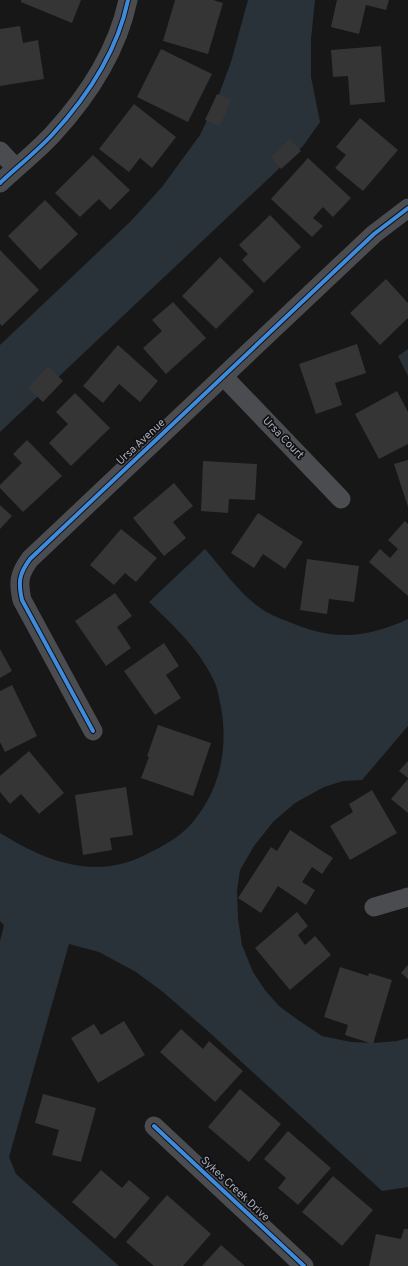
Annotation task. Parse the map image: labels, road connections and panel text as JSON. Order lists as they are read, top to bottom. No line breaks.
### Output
{"streets":{"street":["Ursa Court","Ursa Avenue","Sykes Creek Drive"]},"crossings":[["Ursa Court","Ursa Avenue"]]}
